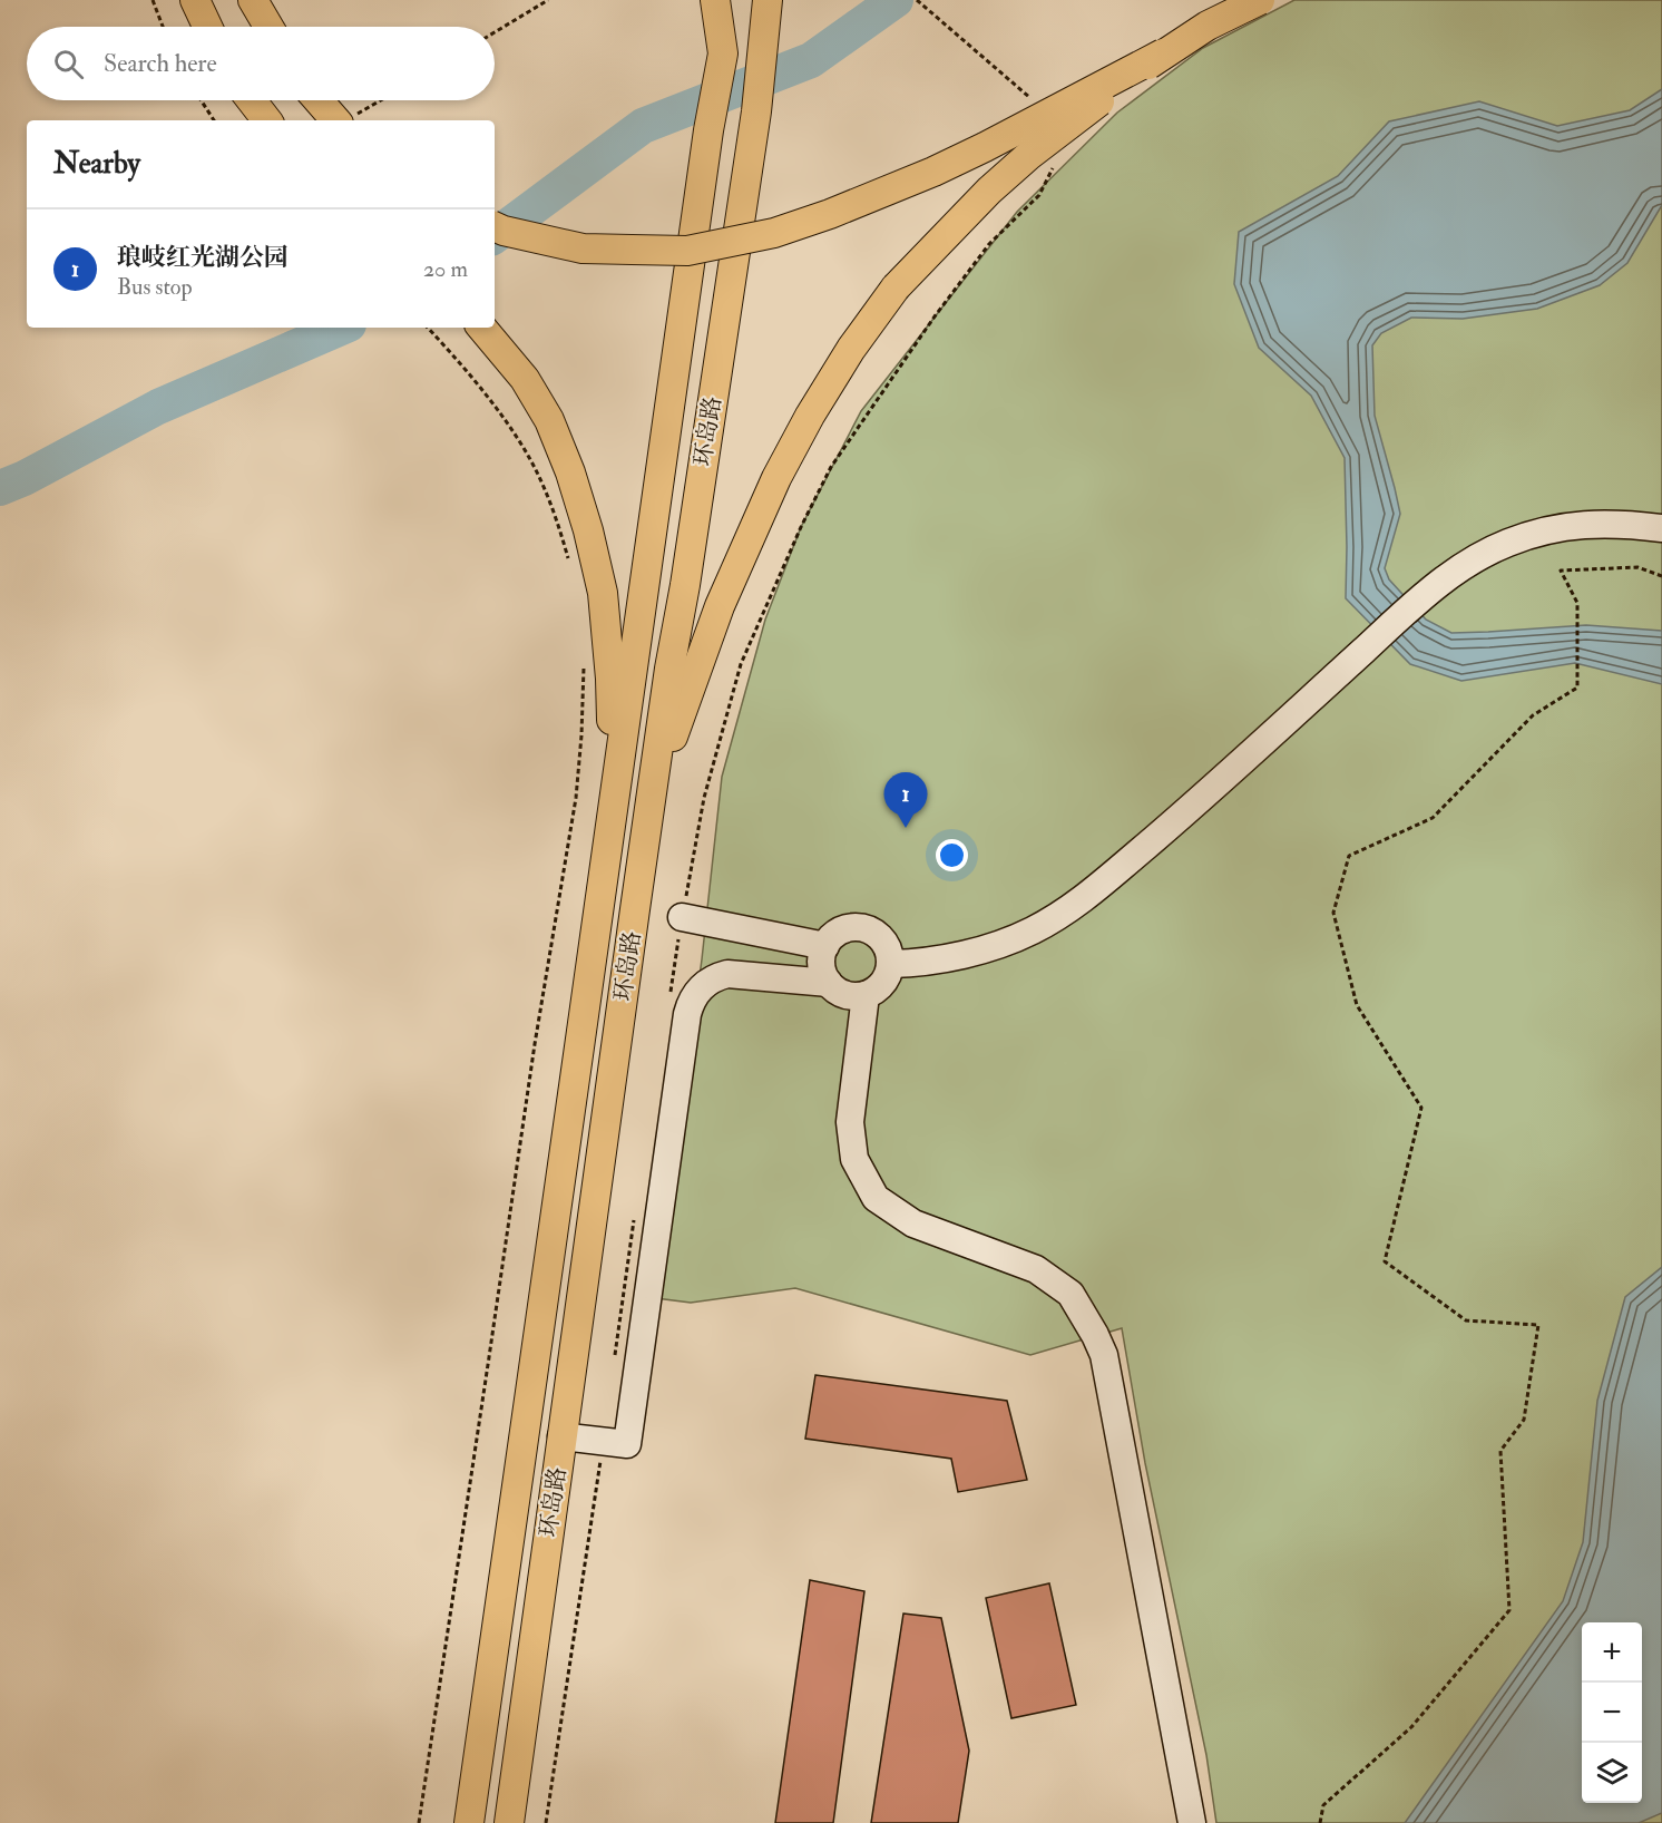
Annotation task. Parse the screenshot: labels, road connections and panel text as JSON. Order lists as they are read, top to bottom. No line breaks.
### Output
{"streets":{"main road":["环岛路"]},"page":{"search":"Search here","heading":"Nearby","list":[{"mark":"1","name":"琅岐红光湖公园","note":"Bus stop","value":"20 m"}],"pins":"1","map_buttons":["+","−"]}}
